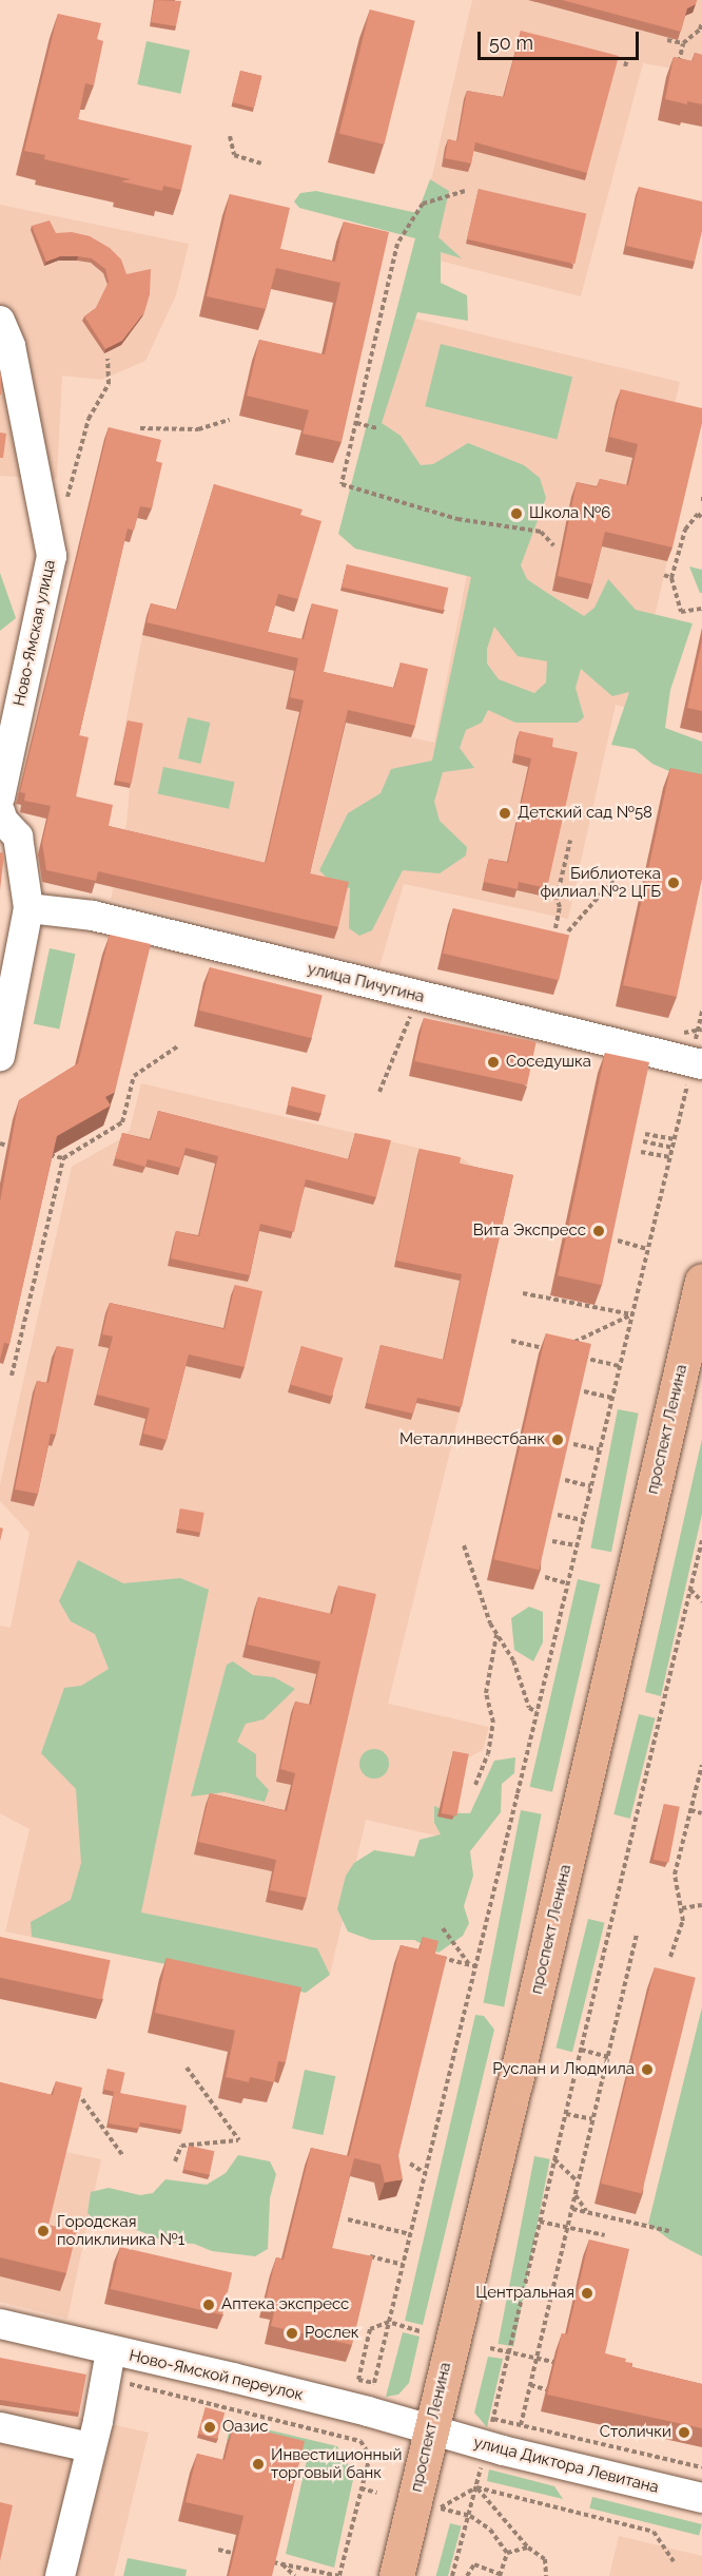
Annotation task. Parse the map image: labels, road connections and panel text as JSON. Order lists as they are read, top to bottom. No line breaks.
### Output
{"streets":{"main road":["проспект Ленина"],"street":["Ново-Ямская улица","улица Пичугина","Ново-Ямской переулок","улица Диктора Левитана"]},"crossings":[["проспект Ленина","Ново-Ямской переулок"],["проспект Ленина","улица Диктора Левитана"],["Ново-Ямской переулок","улица Диктора Левитана"]],"places":["Школа №6","Детский сад №58","Библиотека филиал №2 ЦГБ","Соседушка","Вита Экспресс","Металлинвестбанк","Руслан и Людмила","Городская поликлиника №1","Центральная","Аптека экспресс","Рослек","Оазис","Столички","Инвестиционный торговый банк"],"scale_bar":"50 m"}
